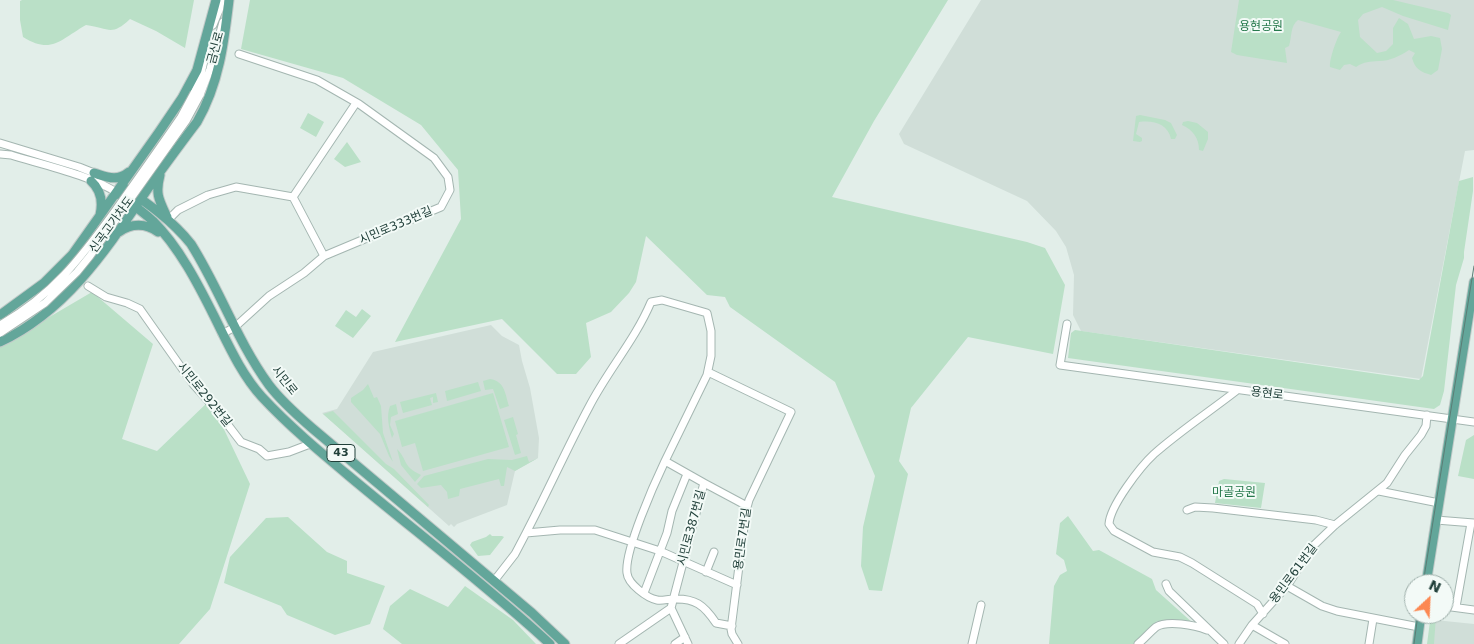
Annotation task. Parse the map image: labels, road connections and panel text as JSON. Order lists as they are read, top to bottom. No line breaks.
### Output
{"streets":{"main road":["시민로","43"],"street":["금신로","신곡고가차도","시민로333번길","용현로","시민로292번길","시민로387번길","용민로7번길","용민로61번길"]},"crossings":[["금신로","신곡고가차도"],["시민로333번길","시민로"],["시민로","시민로292번길"],["용현로","용민로61번길"]],"parks":["용현공원","마골공원"],"north":"top right"}
